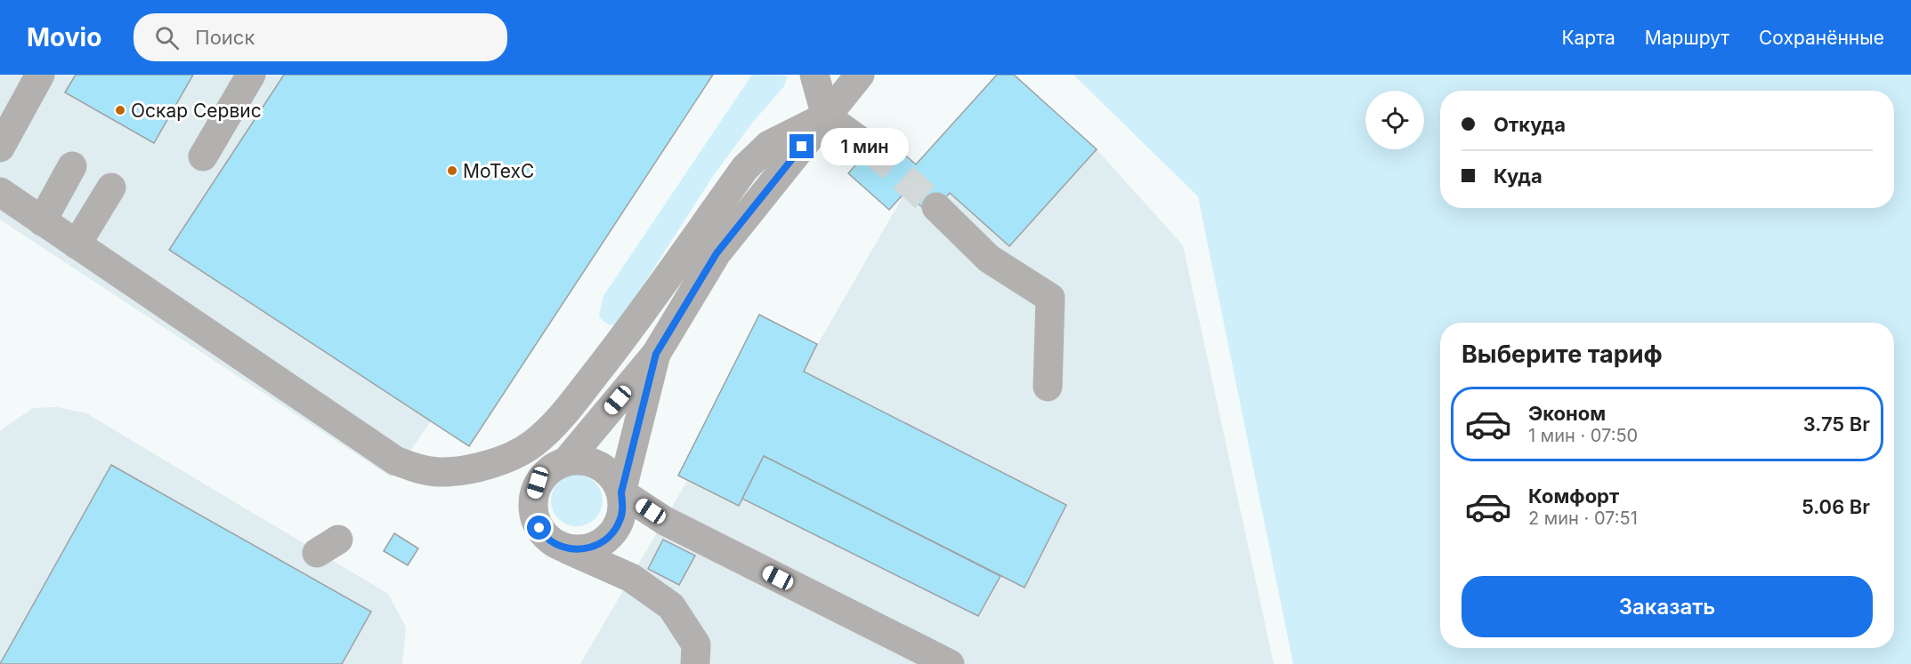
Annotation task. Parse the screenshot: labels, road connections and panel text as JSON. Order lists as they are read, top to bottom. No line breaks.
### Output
{"places":["Оскар Сервис","MoTexC"],"page":{"header":"Movio","search":"Поиск","nav":["Карта","Маршрут","Сохранённые"],"banner":["Откуда","Куда"],"bubble":"1 мин","heading":"Выберите тариф","list":[{"name":"Эконом","note":"1 мин · 07:50","value":"3.75 Br"},{"name":"Комфорт","note":"2 мин · 07:51","value":"5.06 Br"}],"buttons":"Заказать"}}
